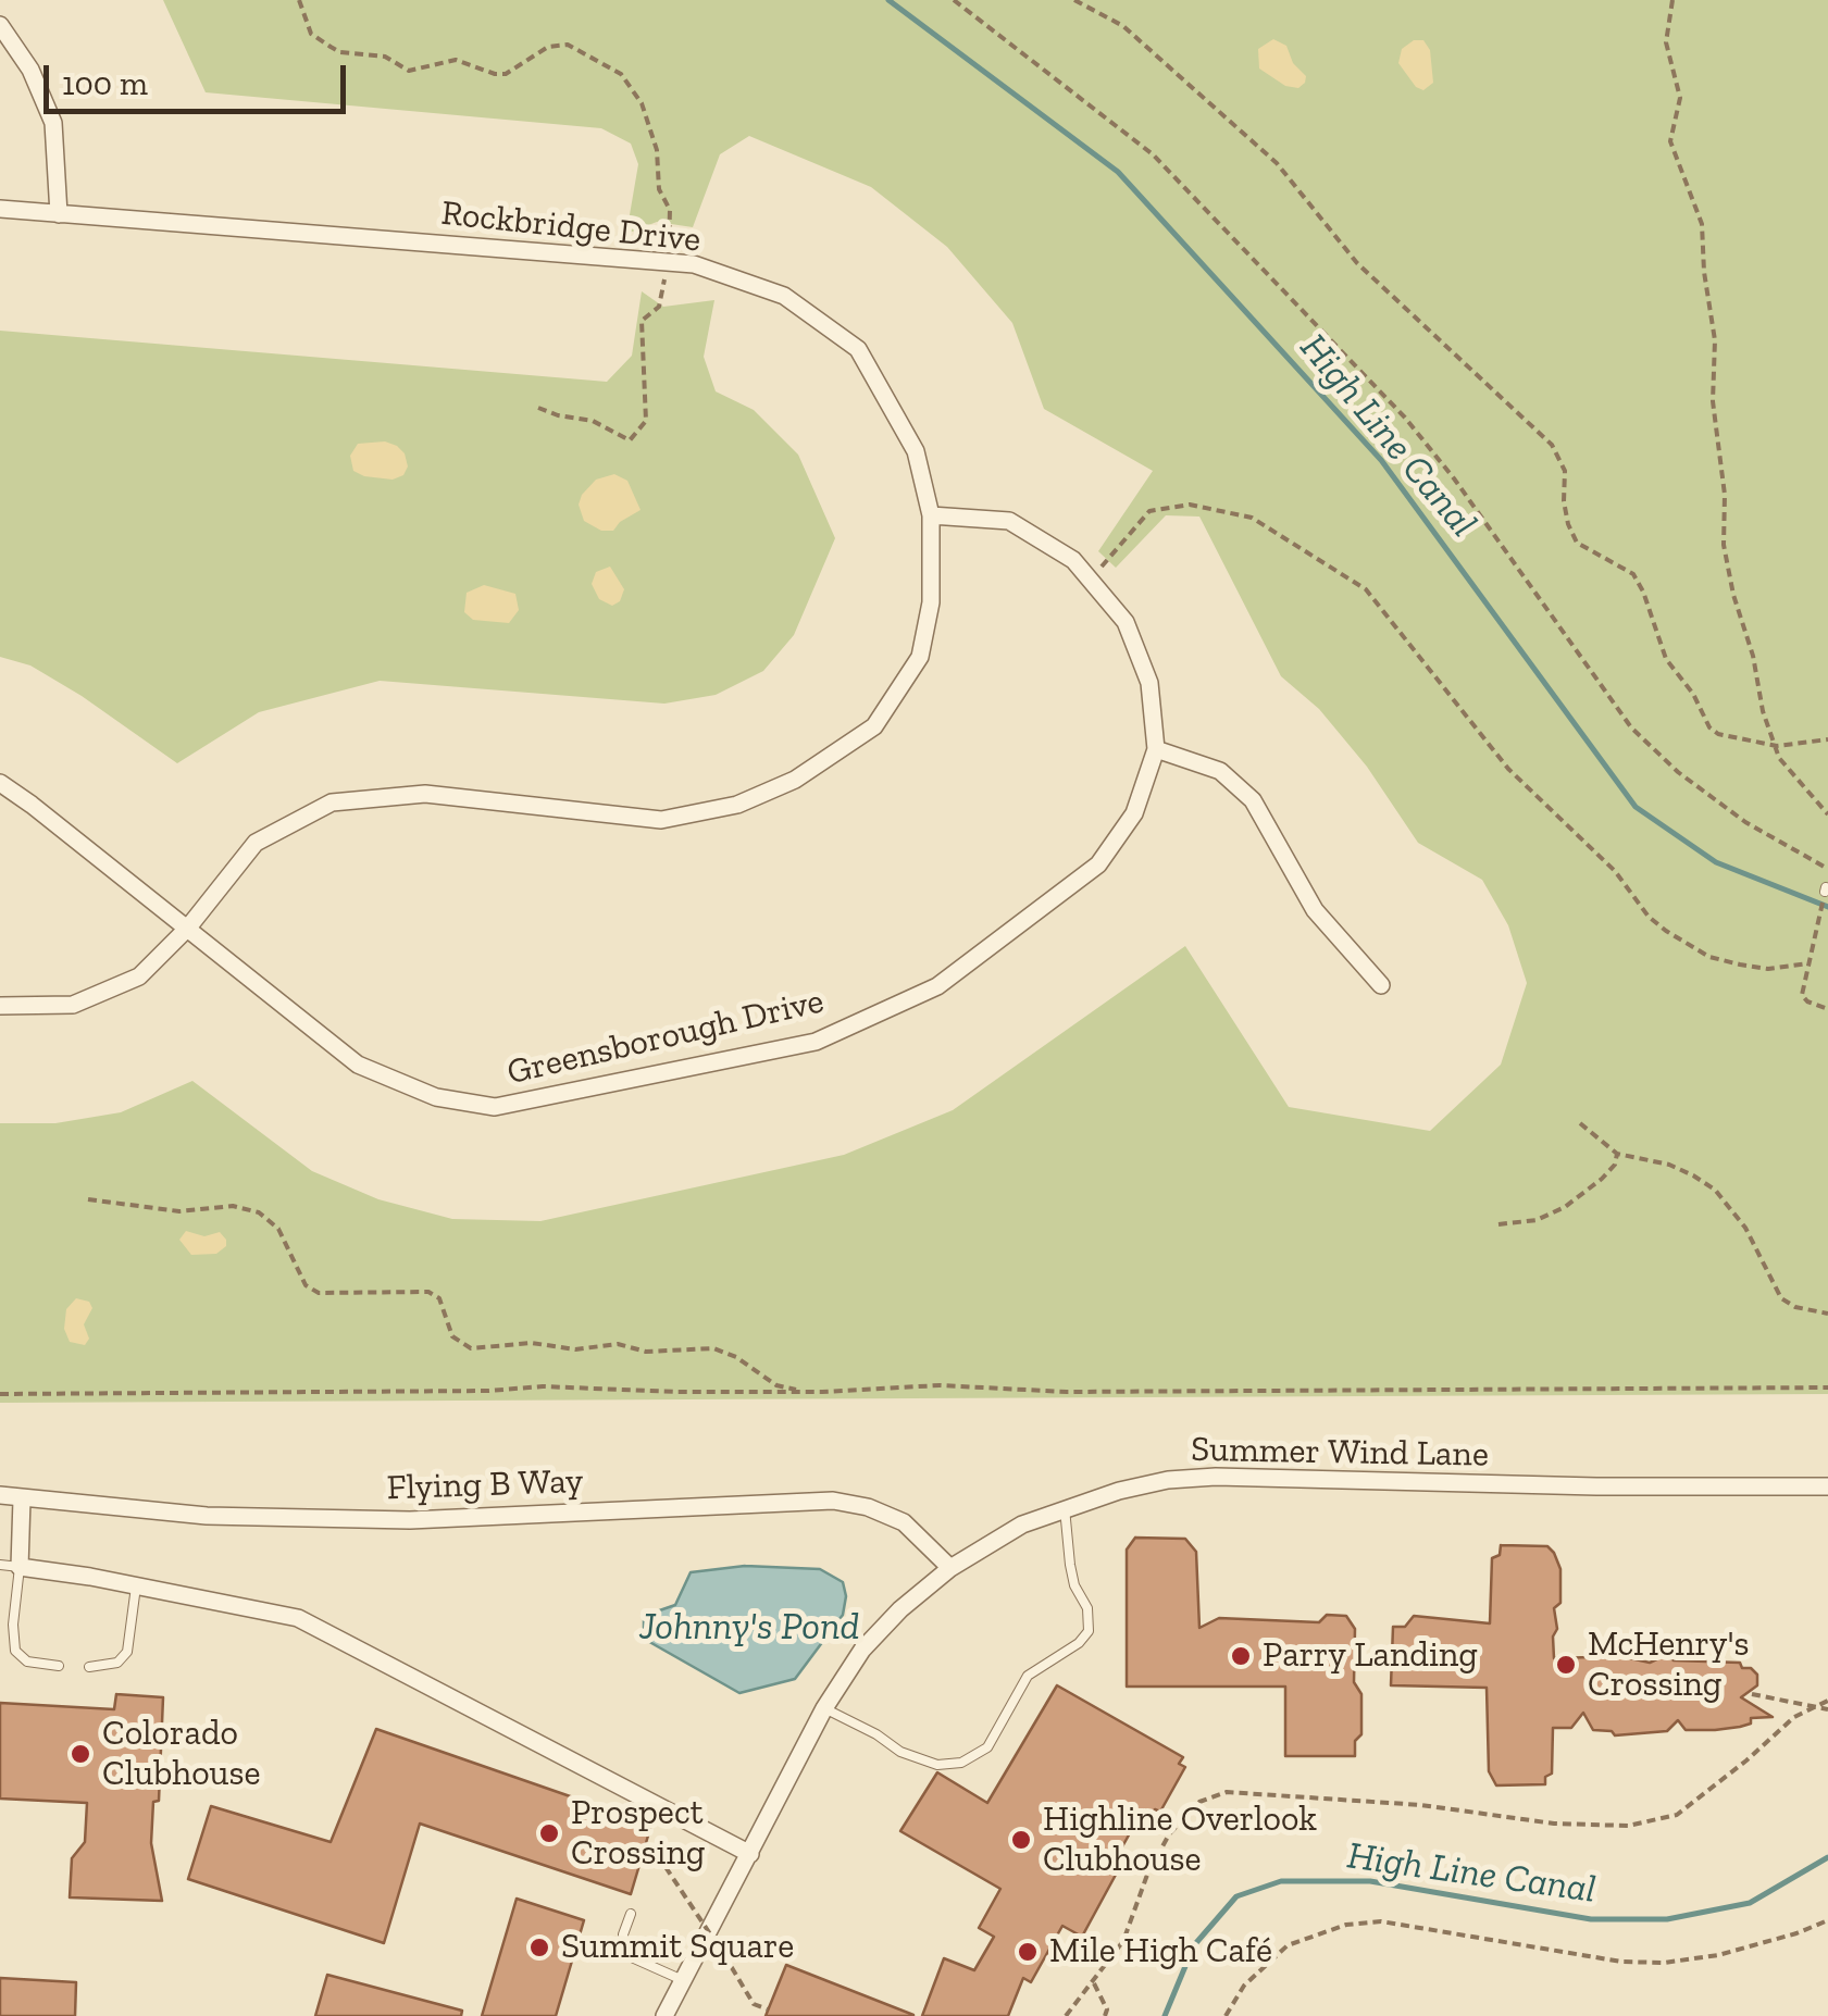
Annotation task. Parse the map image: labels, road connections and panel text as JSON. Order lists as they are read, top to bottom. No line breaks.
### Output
{"streets":{"street":["Rockbridge Drive","Greensborough Drive","Summer Wind Lane","Flying B Way"]},"crossings":[["Rockbridge Drive","Greensborough Drive"],["Summer Wind Lane","Flying B Way"]],"water":["High Line Canal","Johnny's Pond"],"places":["Parry Landing","McHenry's Crossing","Colorado Clubhouse","Prospect Crossing","Highline Overlook Clubhouse","Summit Square","Mile High Café"],"scale_bar":"100 m"}
